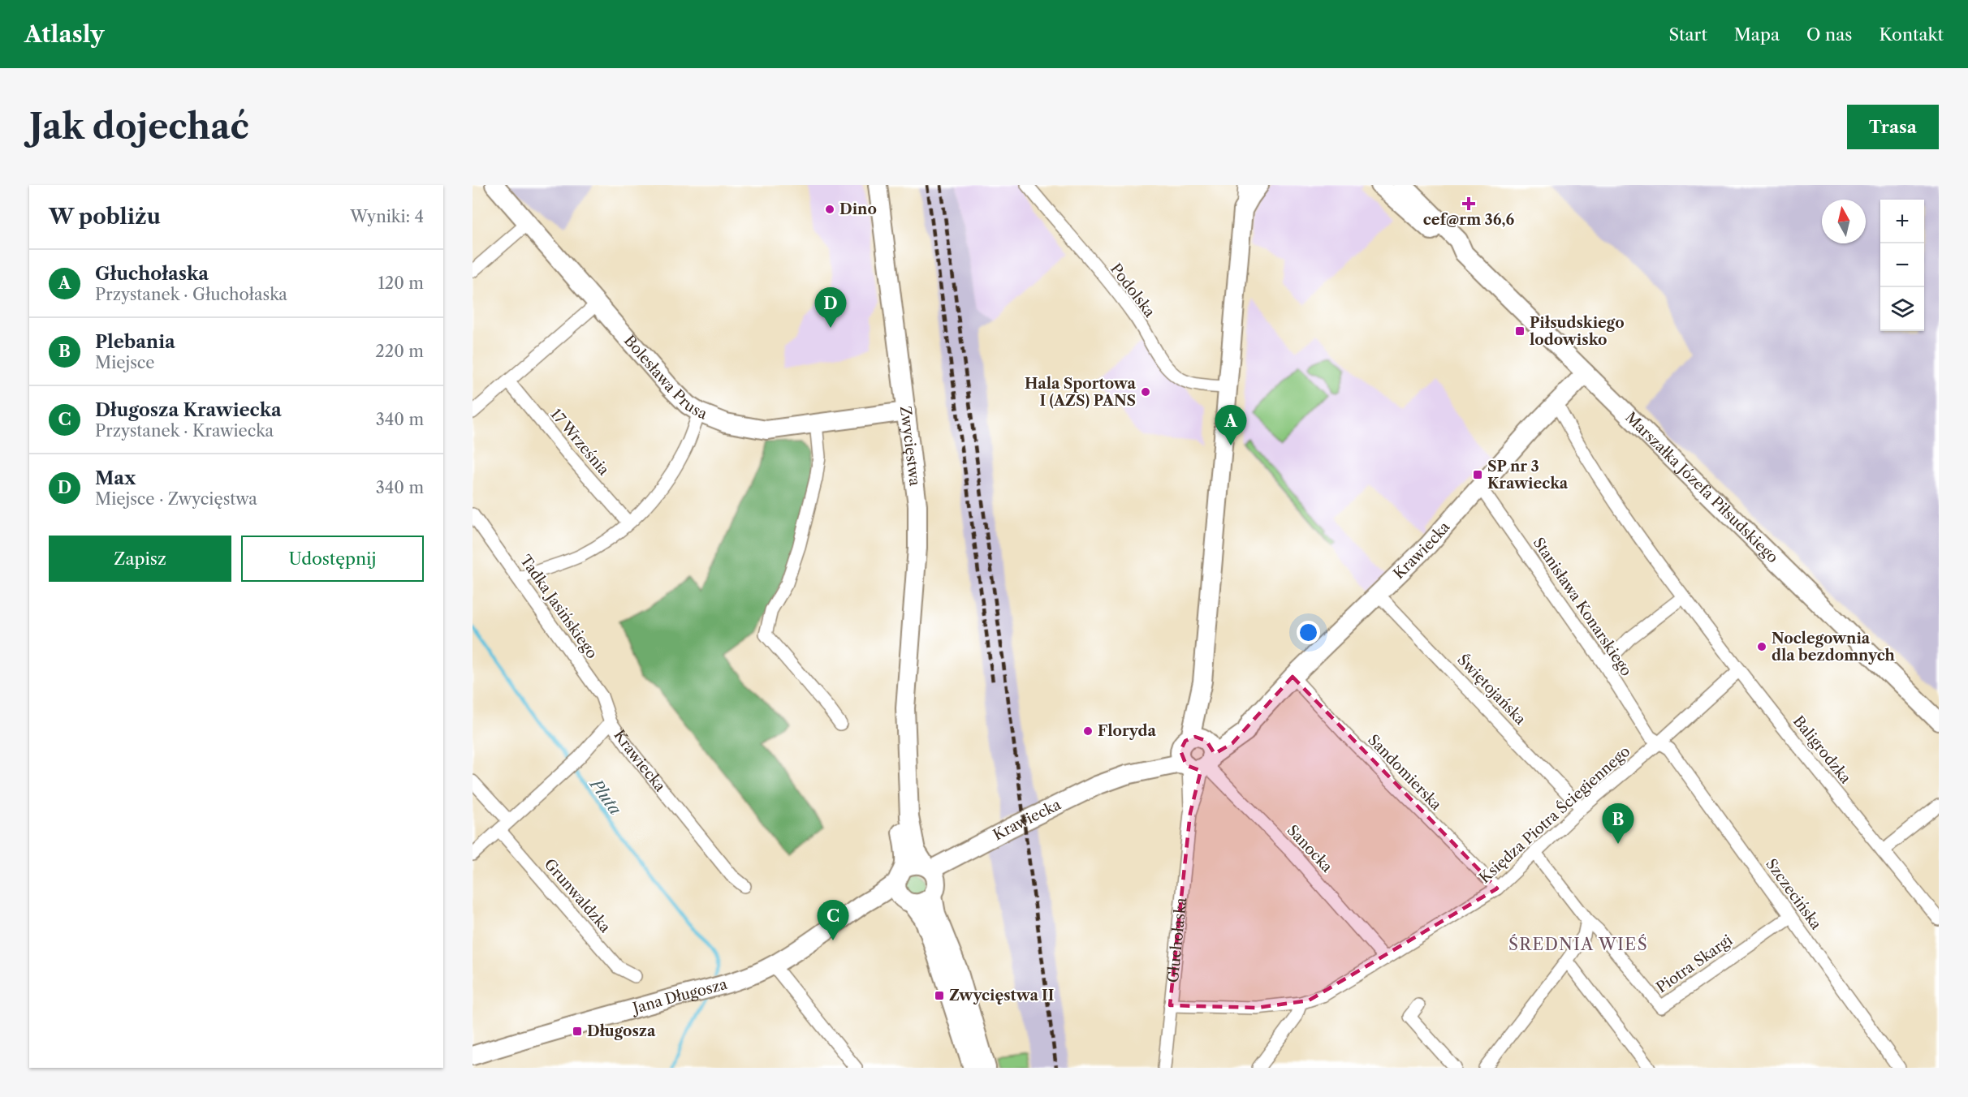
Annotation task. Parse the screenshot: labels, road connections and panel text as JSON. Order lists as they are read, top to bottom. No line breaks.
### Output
{"streets":{"street":["Podolska","Bolesława Prusa","17 Września","Zwycięstwa","Marszałka Józefa Piłsudskiego","Krawiecka","Tadka Jasińskiego","Stanisława Konarskiego","Świętojańska","Baligrodzka","Sandomierska","Księdza Piotra Ściegiennego","Sanocka","Szczecińska","Grunwaldzka","Głuchołaska","Piotra Skargi","Jana Długosza"]},"crossings":[["Podolska","Głuchołaska"],["Bolesława Prusa","Zwycięstwa"],["Zwycięstwa","Krawiecka"],["Marszałka Józefa Piłsudskiego","Krawiecka"],["Krawiecka","Tadka Jasińskiego"],["Krawiecka","Stanisława Konarskiego"],["Krawiecka","Świętojańska"],["Krawiecka","Baligrodzka"],["Krawiecka","Sandomierska"],["Krawiecka","Sanocka"],["Krawiecka","Głuchołaska"],["Stanisława Konarskiego","Księdza Piotra Ściegiennego"],["Stanisława Konarskiego","Szczecińska"],["Świętojańska","Księdza Piotra Ściegiennego"],["Baligrodzka","Księdza Piotra Ściegiennego"],["Sandomierska","Księdza Piotra Ściegiennego"],["Księdza Piotra Ściegiennego","Sanocka"],["Księdza Piotra Ściegiennego","Szczecińska"],["Księdza Piotra Ściegiennego","Głuchołaska"],["Księdza Piotra Ściegiennego","Piotra Skargi"],["Sanocka","Głuchołaska"],["Szczecińska","Piotra Skargi"]],"districts":["ŚREDNIA WIEŚ"],"water":["Pluta"],"places":{"health":["cef@rm 36,6"],"other":["Dino","Hala Sportowa I (AZS) PANS","Noclegownia dla bezdomnych","Floryda"],"transit":["Piłsudskiego lodowisko","SP nr 3 Krawiecka","Zwycięstwa II","Długosza"]},"north":"top","page":{"header":"Atlasly","nav":["Start","Mapa","O nas","Kontakt"],"buttons":["Trasa",["Zapisz","Udostępnij"]],"title":"Jak dojechać","heading":["W pobliżu","Wyniki: 4"],"map_buttons":["+","−"],"list":[{"mark":"A","name":"Głuchołaska","note":"Przystanek · Głuchołaska","value":"120 m"},{"mark":"B","name":"Plebania","note":"Miejsce","value":"220 m"},{"mark":"C","name":"Długosza Krawiecka","note":"Przystanek · Krawiecka","value":"340 m"},{"mark":"D","name":"Max","note":"Miejsce · Zwycięstwa","value":"340 m"}],"pins":["D","A","B","C"]}}
